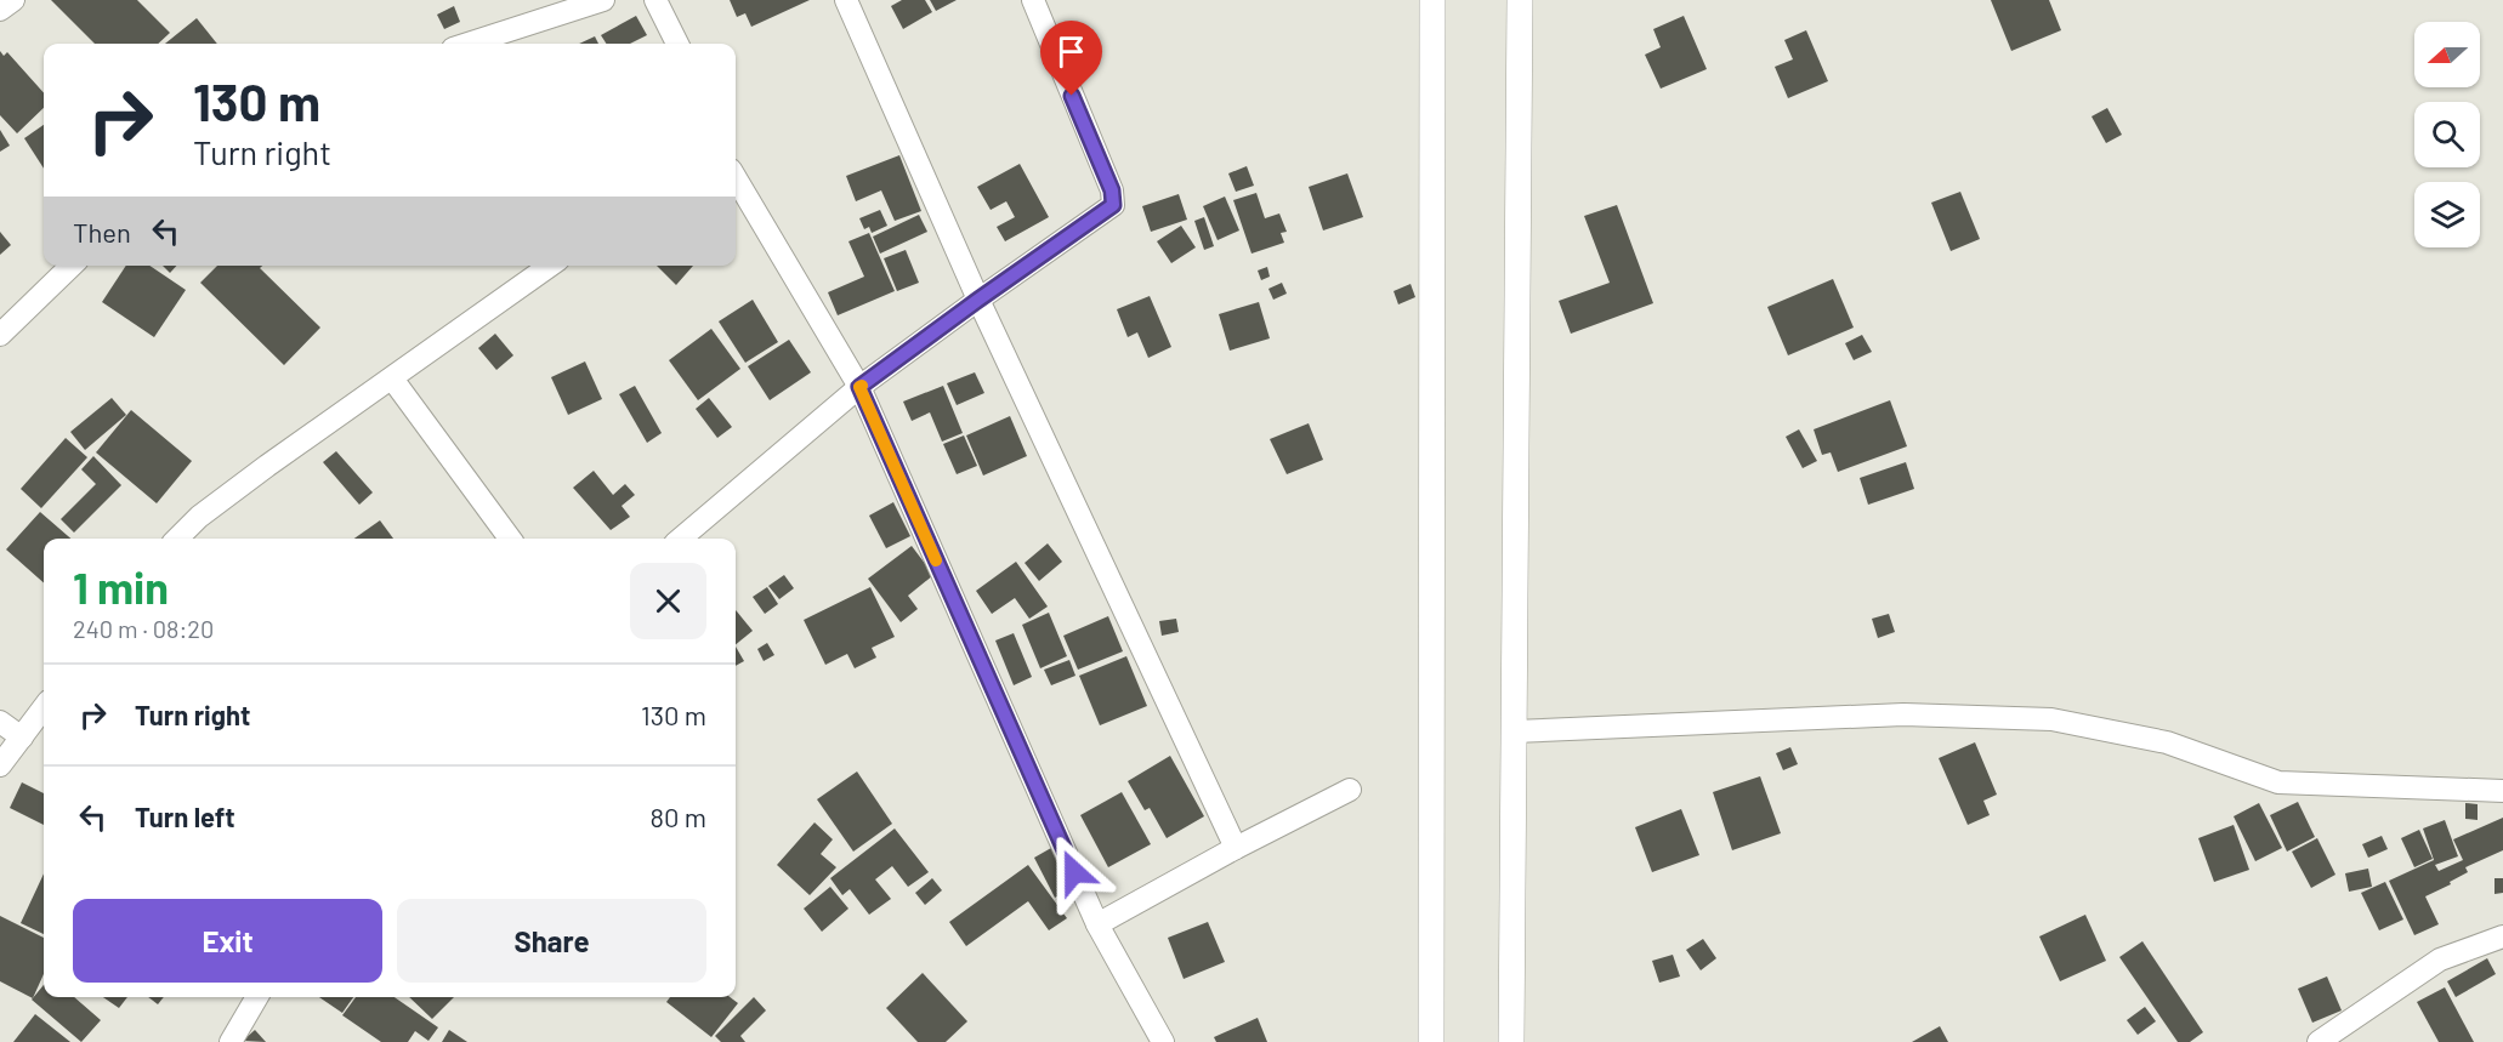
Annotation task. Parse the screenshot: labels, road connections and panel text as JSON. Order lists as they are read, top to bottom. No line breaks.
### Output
{"north":"left","page":{"turn":["130 m","Turn right"],"then":"Then","heading":["1 min","240 m · 08:20"],"list":[{"name":"Turn right","value":"130 m"},{"name":"Turn left","value":"80 m"}],"buttons":["Exit","Share"]}}
